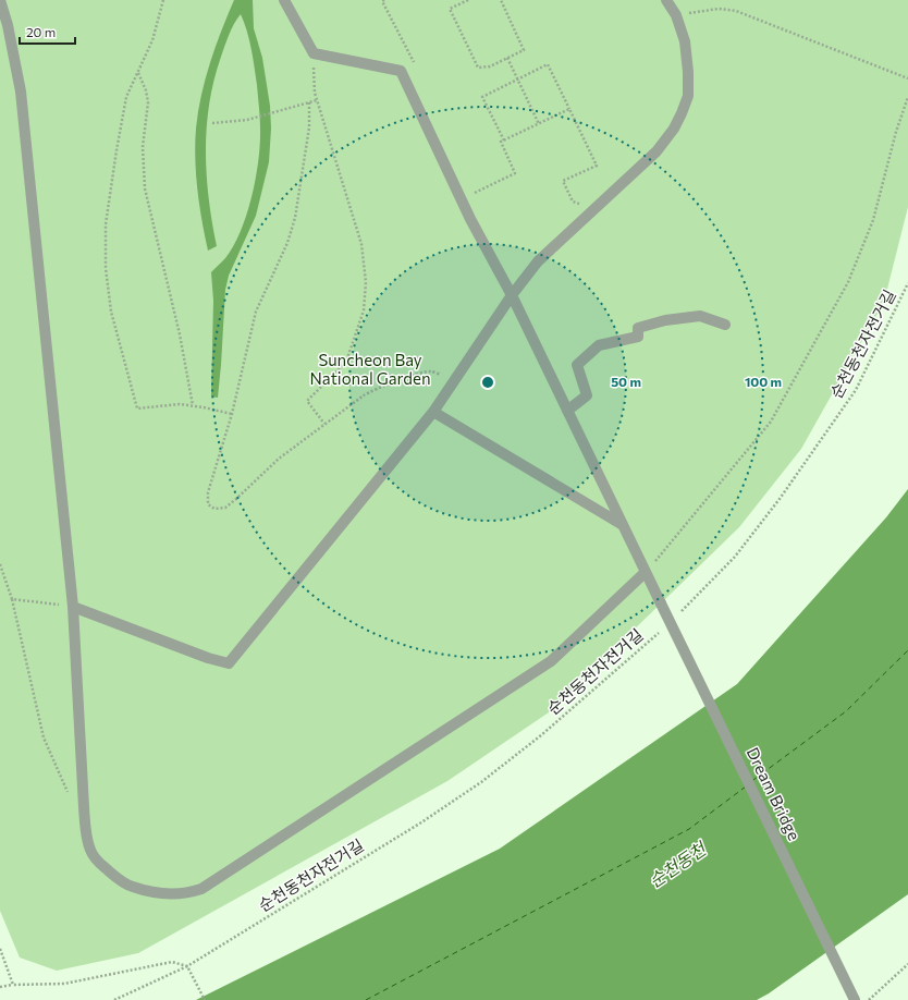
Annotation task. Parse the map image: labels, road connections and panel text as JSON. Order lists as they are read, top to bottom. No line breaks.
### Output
{"streets":{"street":["Dream Bridge"],"path":["순천동천자전거길"]},"water":["순천동천"],"parks":["Suncheon Bay National Garden"],"scale_bar":"20 m","rings":["50 m","100 m"]}
